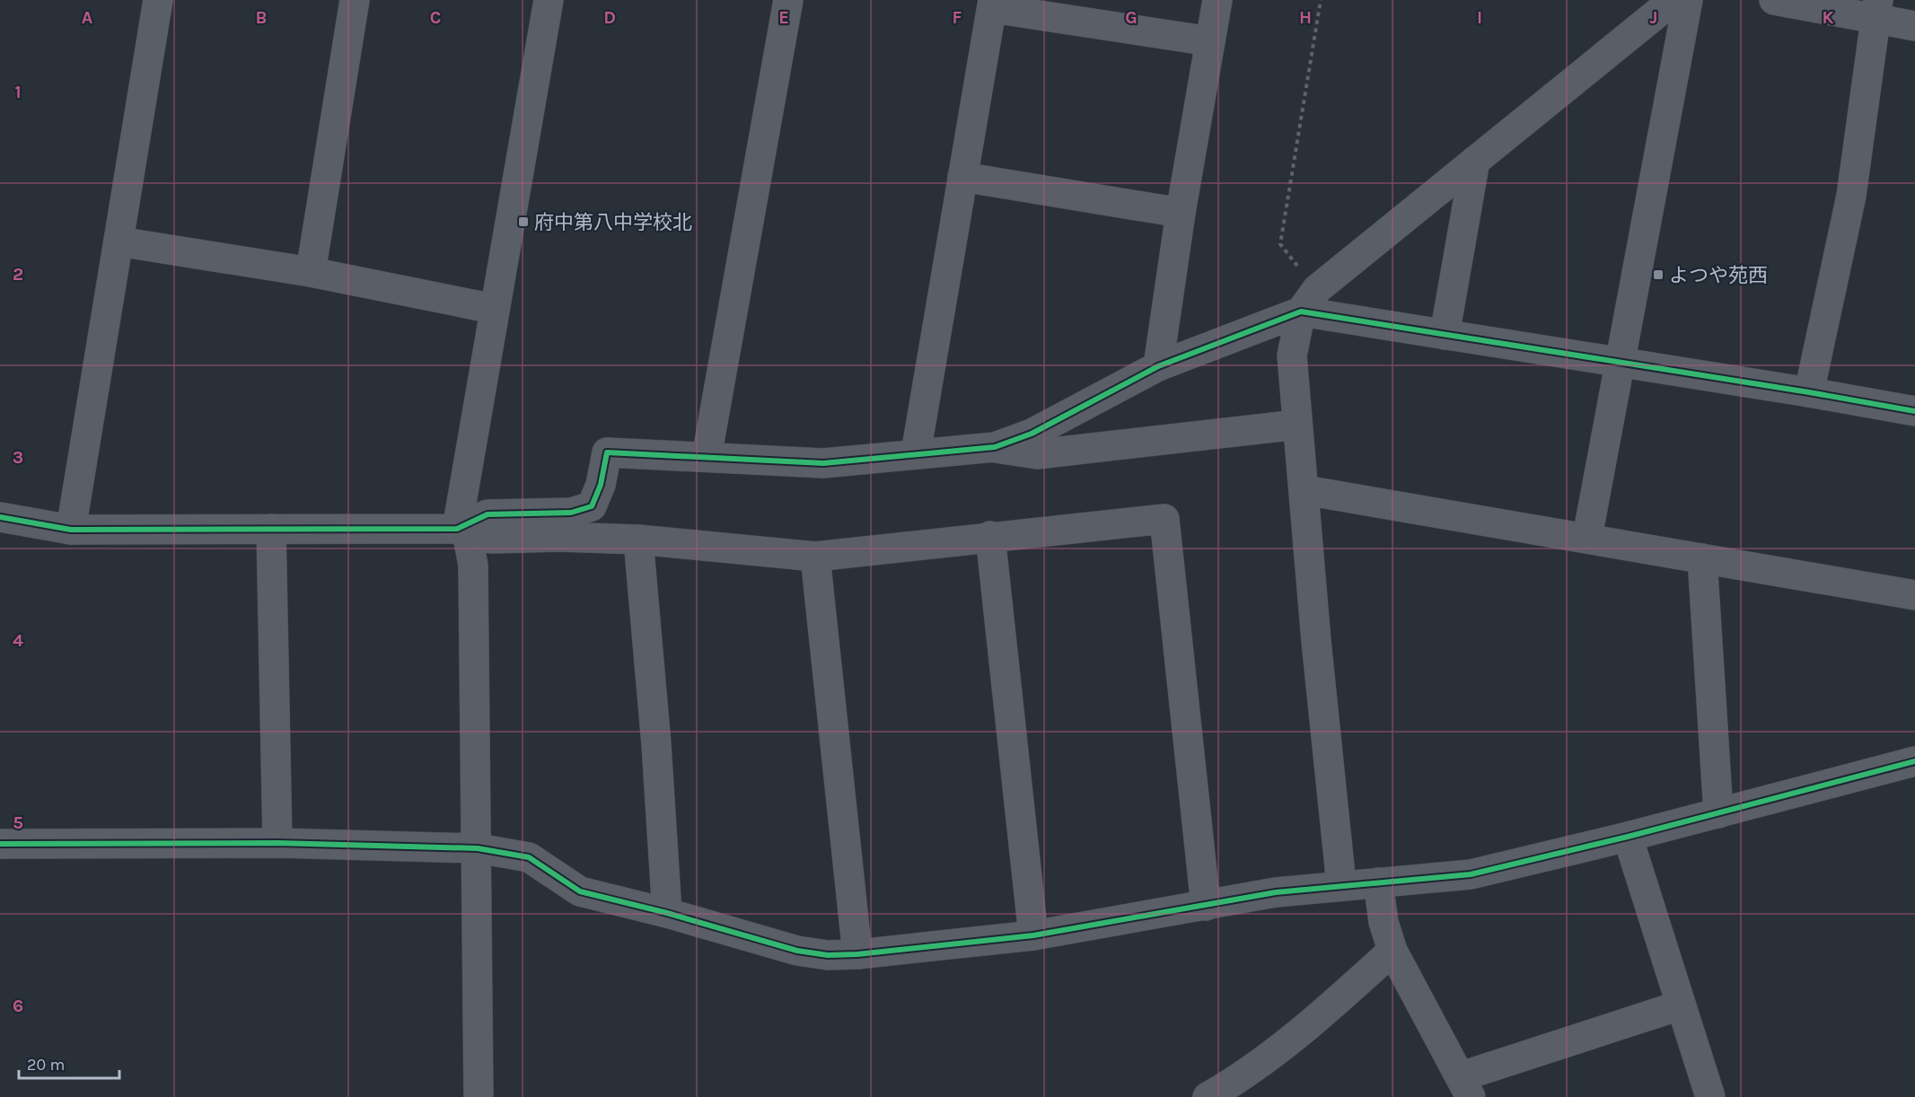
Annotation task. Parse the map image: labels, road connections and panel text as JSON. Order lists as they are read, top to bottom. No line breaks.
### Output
{"places":{"transit":["府中第八中学校北","よつや苑西"]},"scale_bar":"20 m","grid":{"columns":["A","B","C","D","E","F","G","H","I","J","K"],"rows":["1","2","3","4","5","6"]}}
